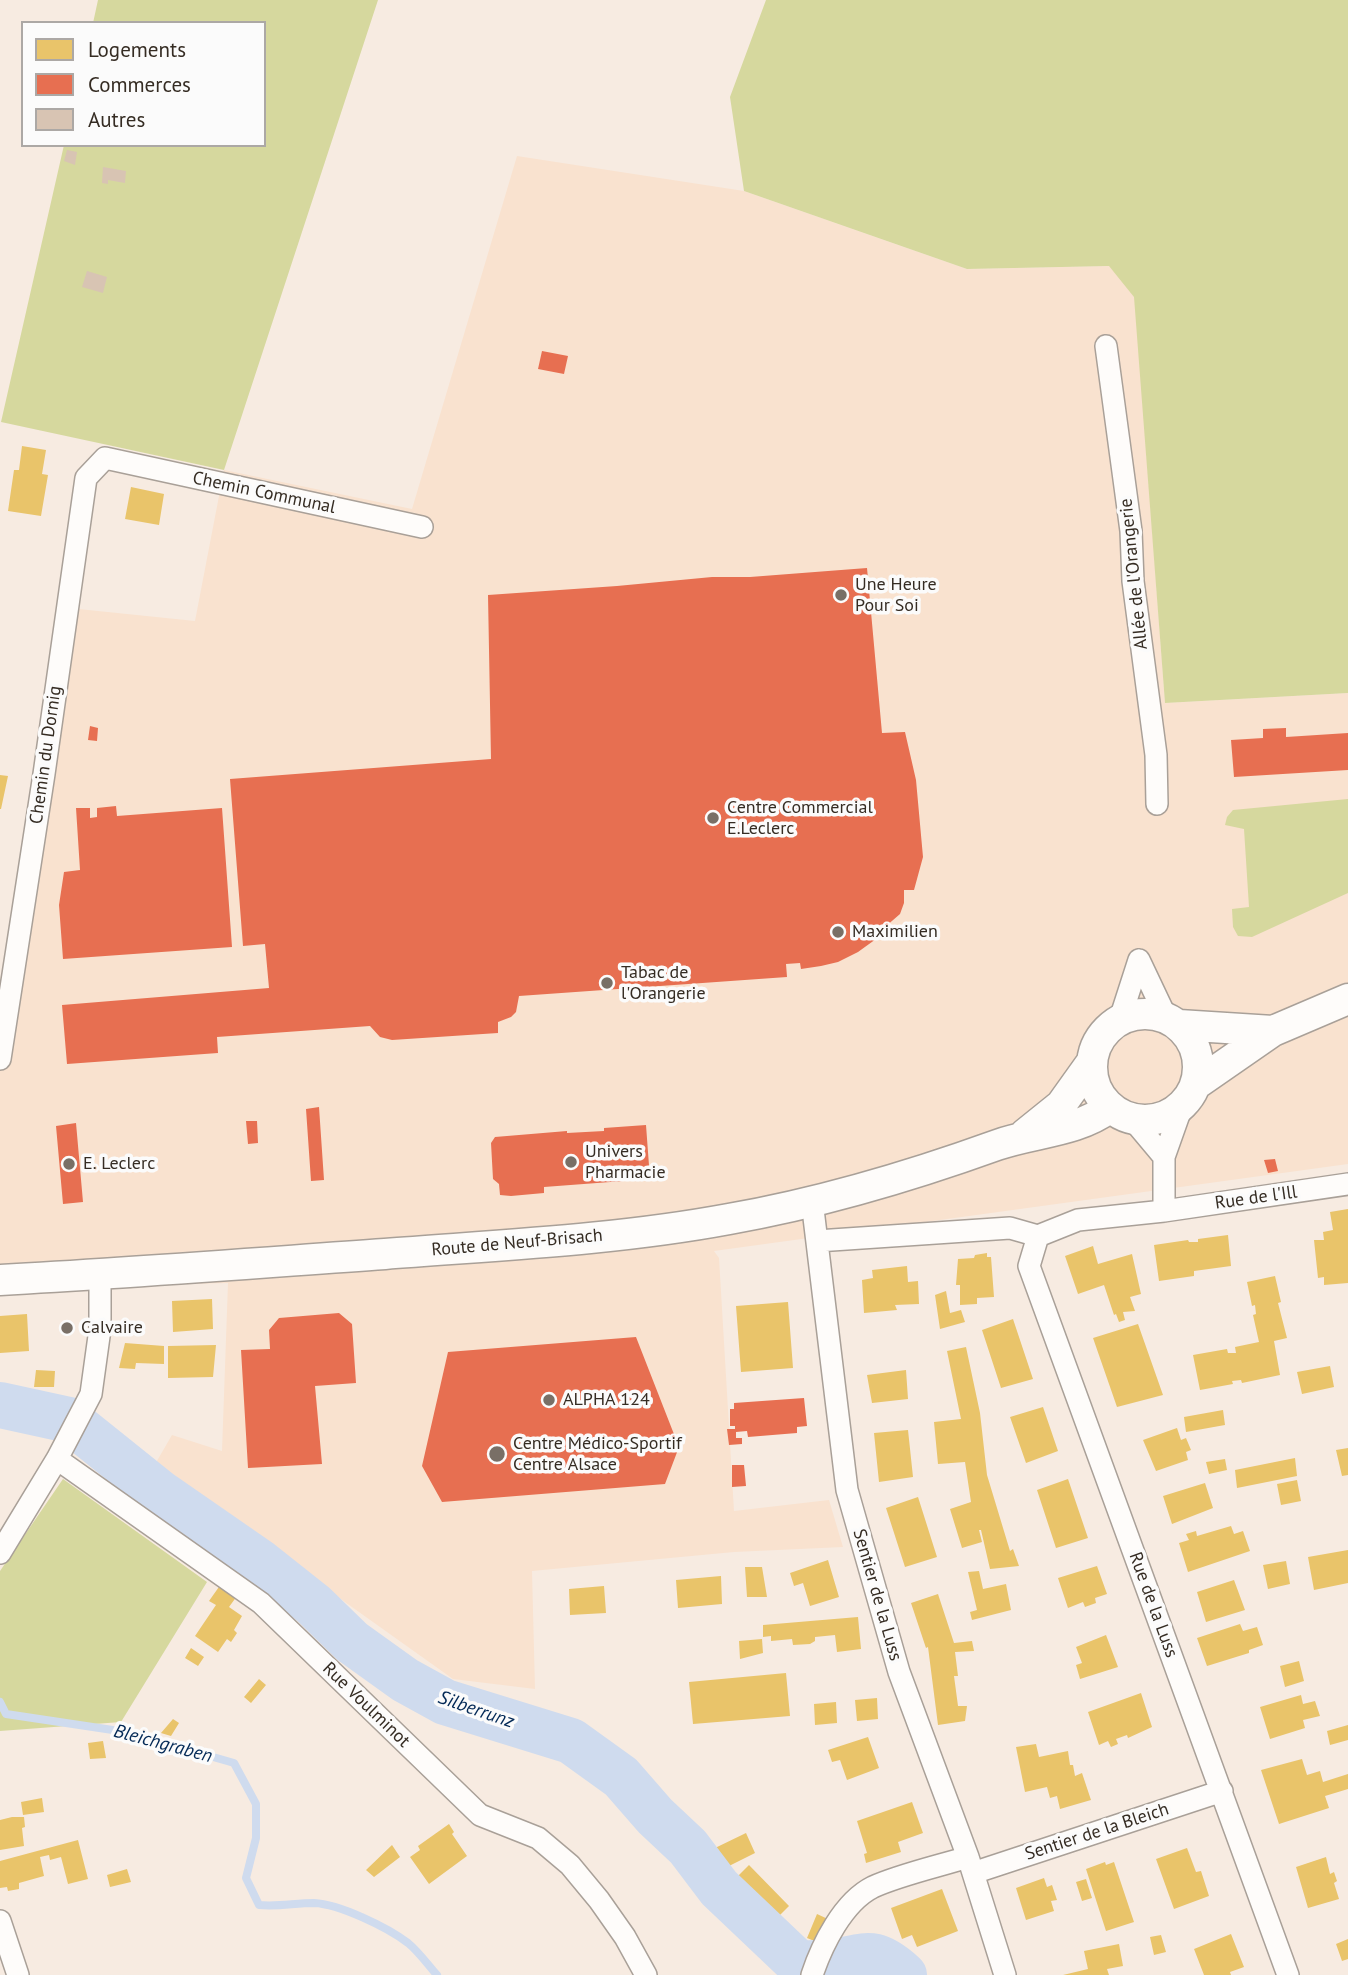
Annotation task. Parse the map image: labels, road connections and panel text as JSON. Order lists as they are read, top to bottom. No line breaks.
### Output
{"streets":{"main road":["Route de Neuf-Brisach"],"street":["Chemin Communal","Allée de l'Orangerie","Chemin du Dornig","Rue de l'Ill","Sentier de la Luss","Rue de la Luss","Rue Voulminot","Sentier de la Bleich"]},"crossings":[["Chemin Communal","Chemin du Dornig"],["Rue de l'Ill","Rue de la Luss"],["Route de Neuf-Brisach","Sentier de la Luss"],["Sentier de la Luss","Sentier de la Bleich"],["Rue de la Luss","Sentier de la Bleich"]],"water":["Silberrunz","Bleichgraben"],"places":["Une Heure Pour Soi","Centre Commercial E.Leclerc","Maximilien","Tabac de l'Orangerie","Univers Pharmacie","E. Leclerc","Calvaire","ALPHA 124","Centre Médico-Sportif Centre Alsace"],"legend":["Logements","Commerces","Autres"]}
